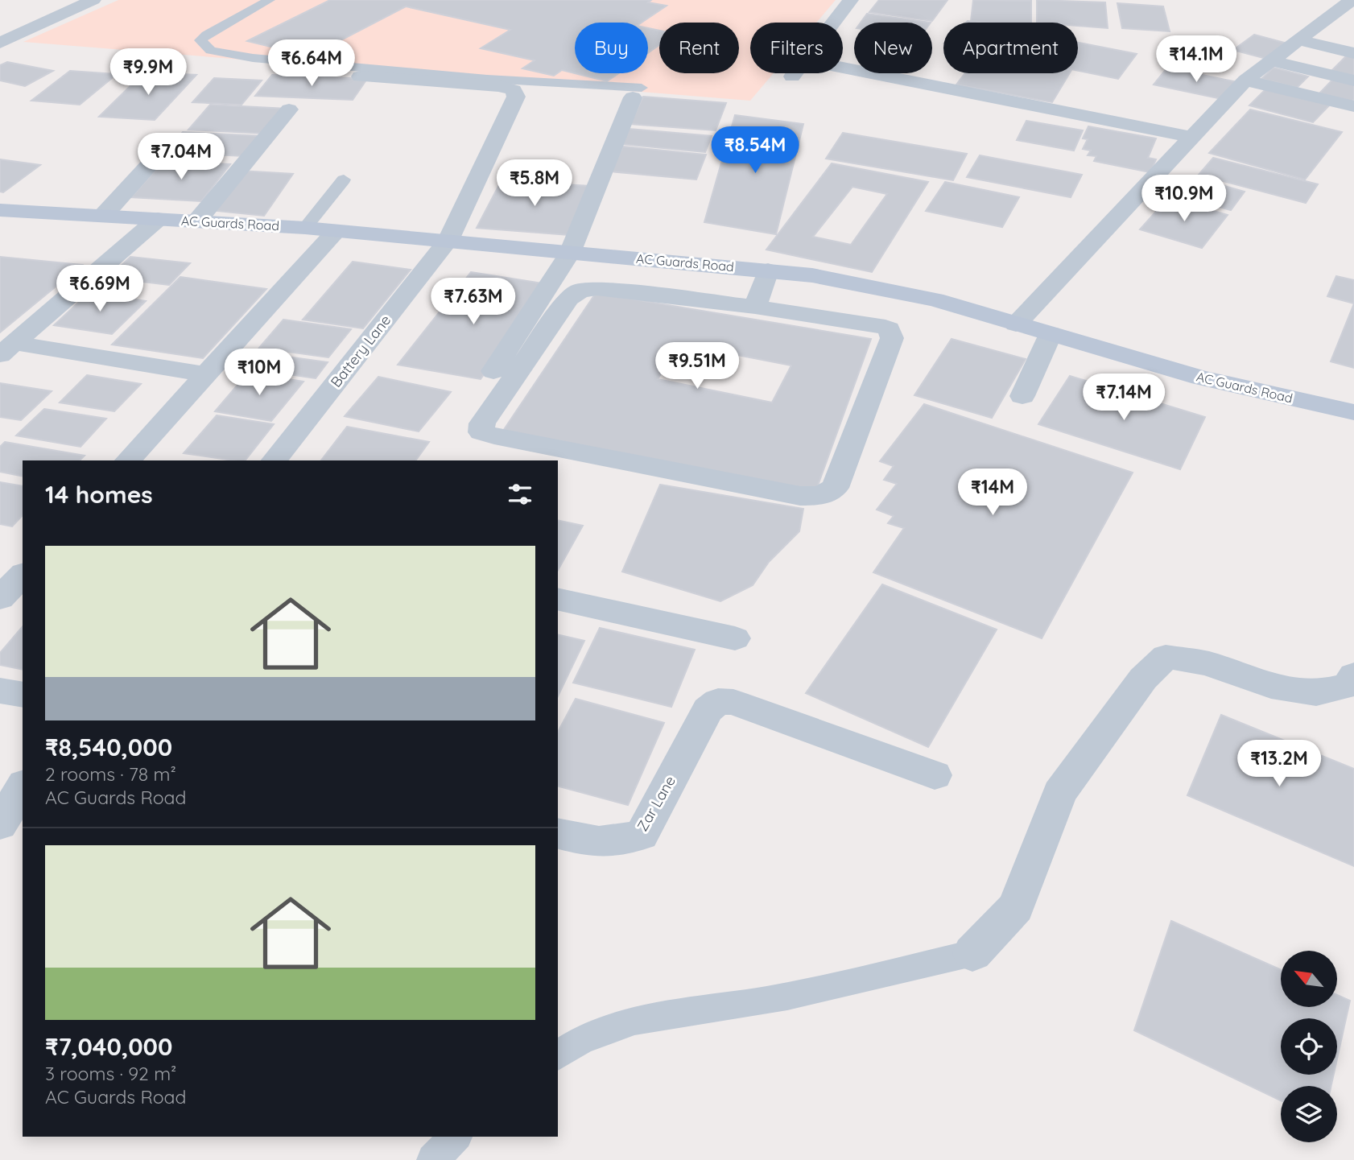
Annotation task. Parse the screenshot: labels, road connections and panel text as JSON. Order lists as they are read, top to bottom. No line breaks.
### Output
{"streets":{"street":["AC Guards Road","Battery Lane","Zar Lane"]},"crossings":[["AC Guards Road","Battery Lane"]],"north":"top left","page":{"chip":["Buy","Rent","Filters","New","Apartment"],"price":["₹14.1M","₹6.64M","₹9.9M","₹8.54M","₹7.04M","₹5.8M","₹10.9M","₹6.69M","₹7.63M","₹9.51M","₹10M","₹7.14M","₹14M","₹13.2M"],"heading":"14 homes","list":[{"name":"₹8,540,000","note":"2 rooms · 78 m² · AC Guards Road"},{"name":"₹7,040,000","note":"3 rooms · 92 m² · AC Guards Road"}]}}
